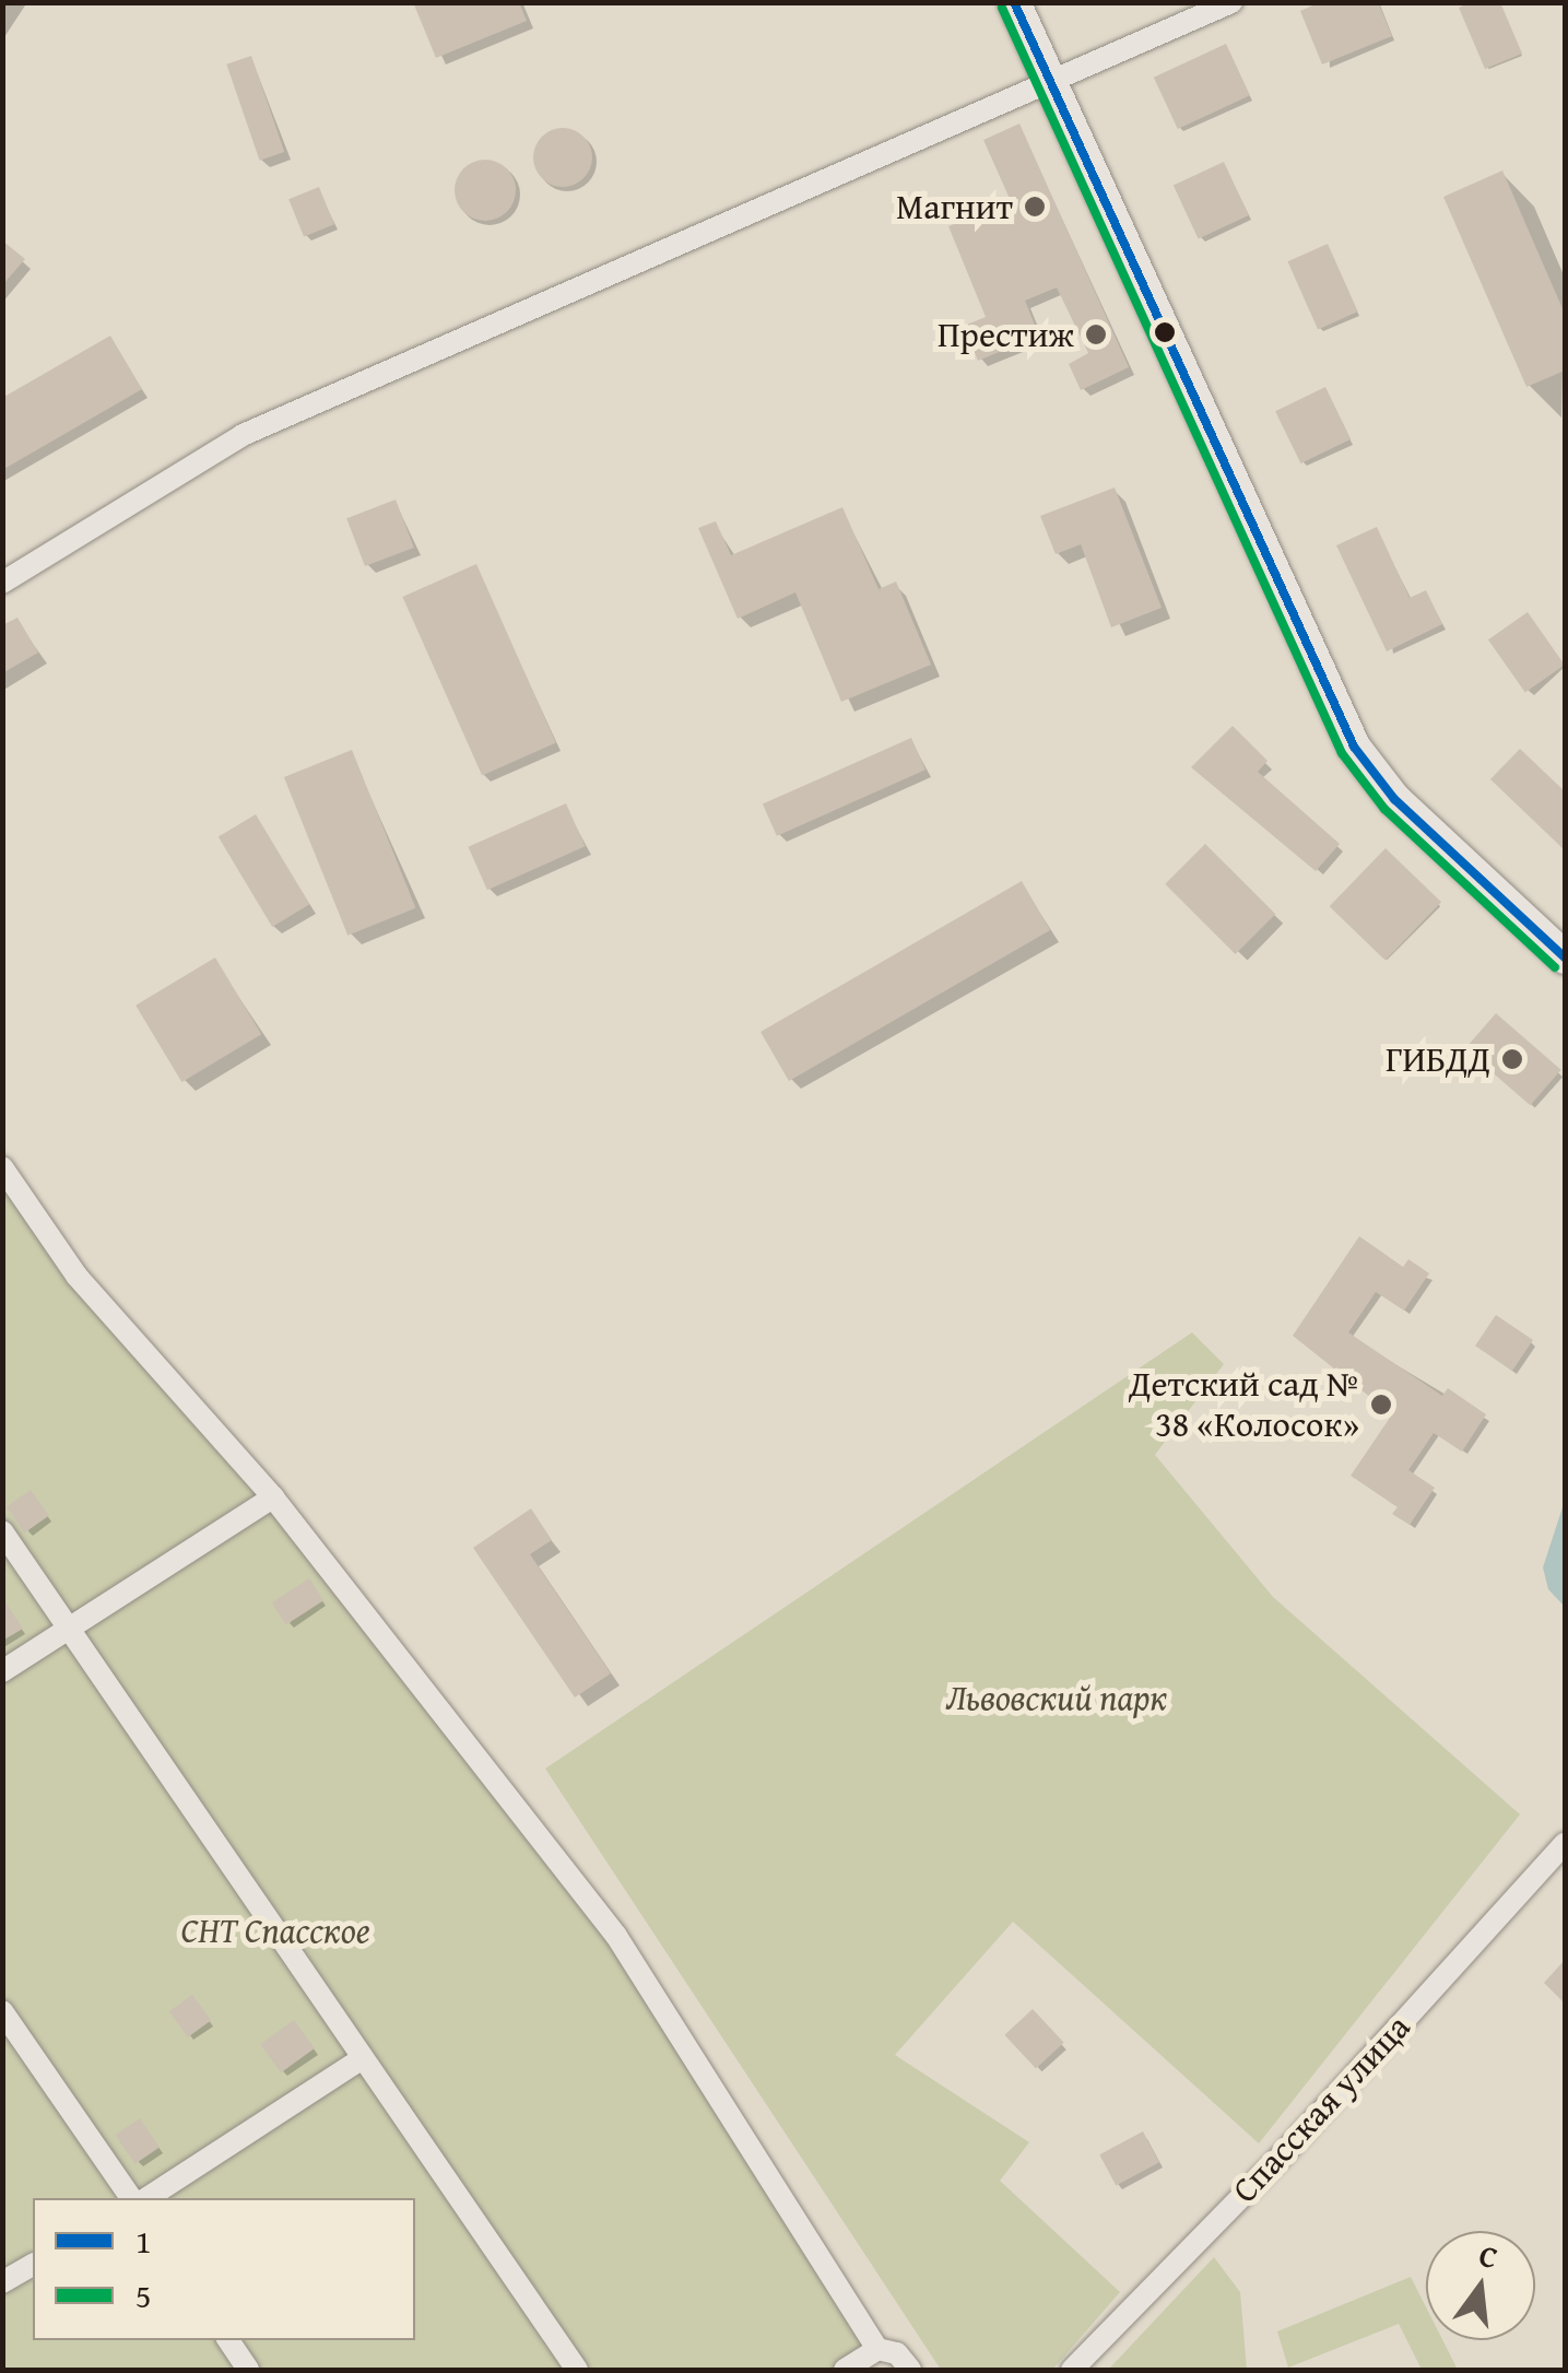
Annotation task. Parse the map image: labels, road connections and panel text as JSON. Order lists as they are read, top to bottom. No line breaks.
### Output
{"streets":{"street":["Спасская улица"]},"parks":["Львовский парк","СНТ Спасское"],"places":["Магнит","Престиж","ГИБДД","Детский сад № 38 «Колосок»"],"lines":["transit line 1","transit line 5"],"legend":["1","5"],"north":"top"}
